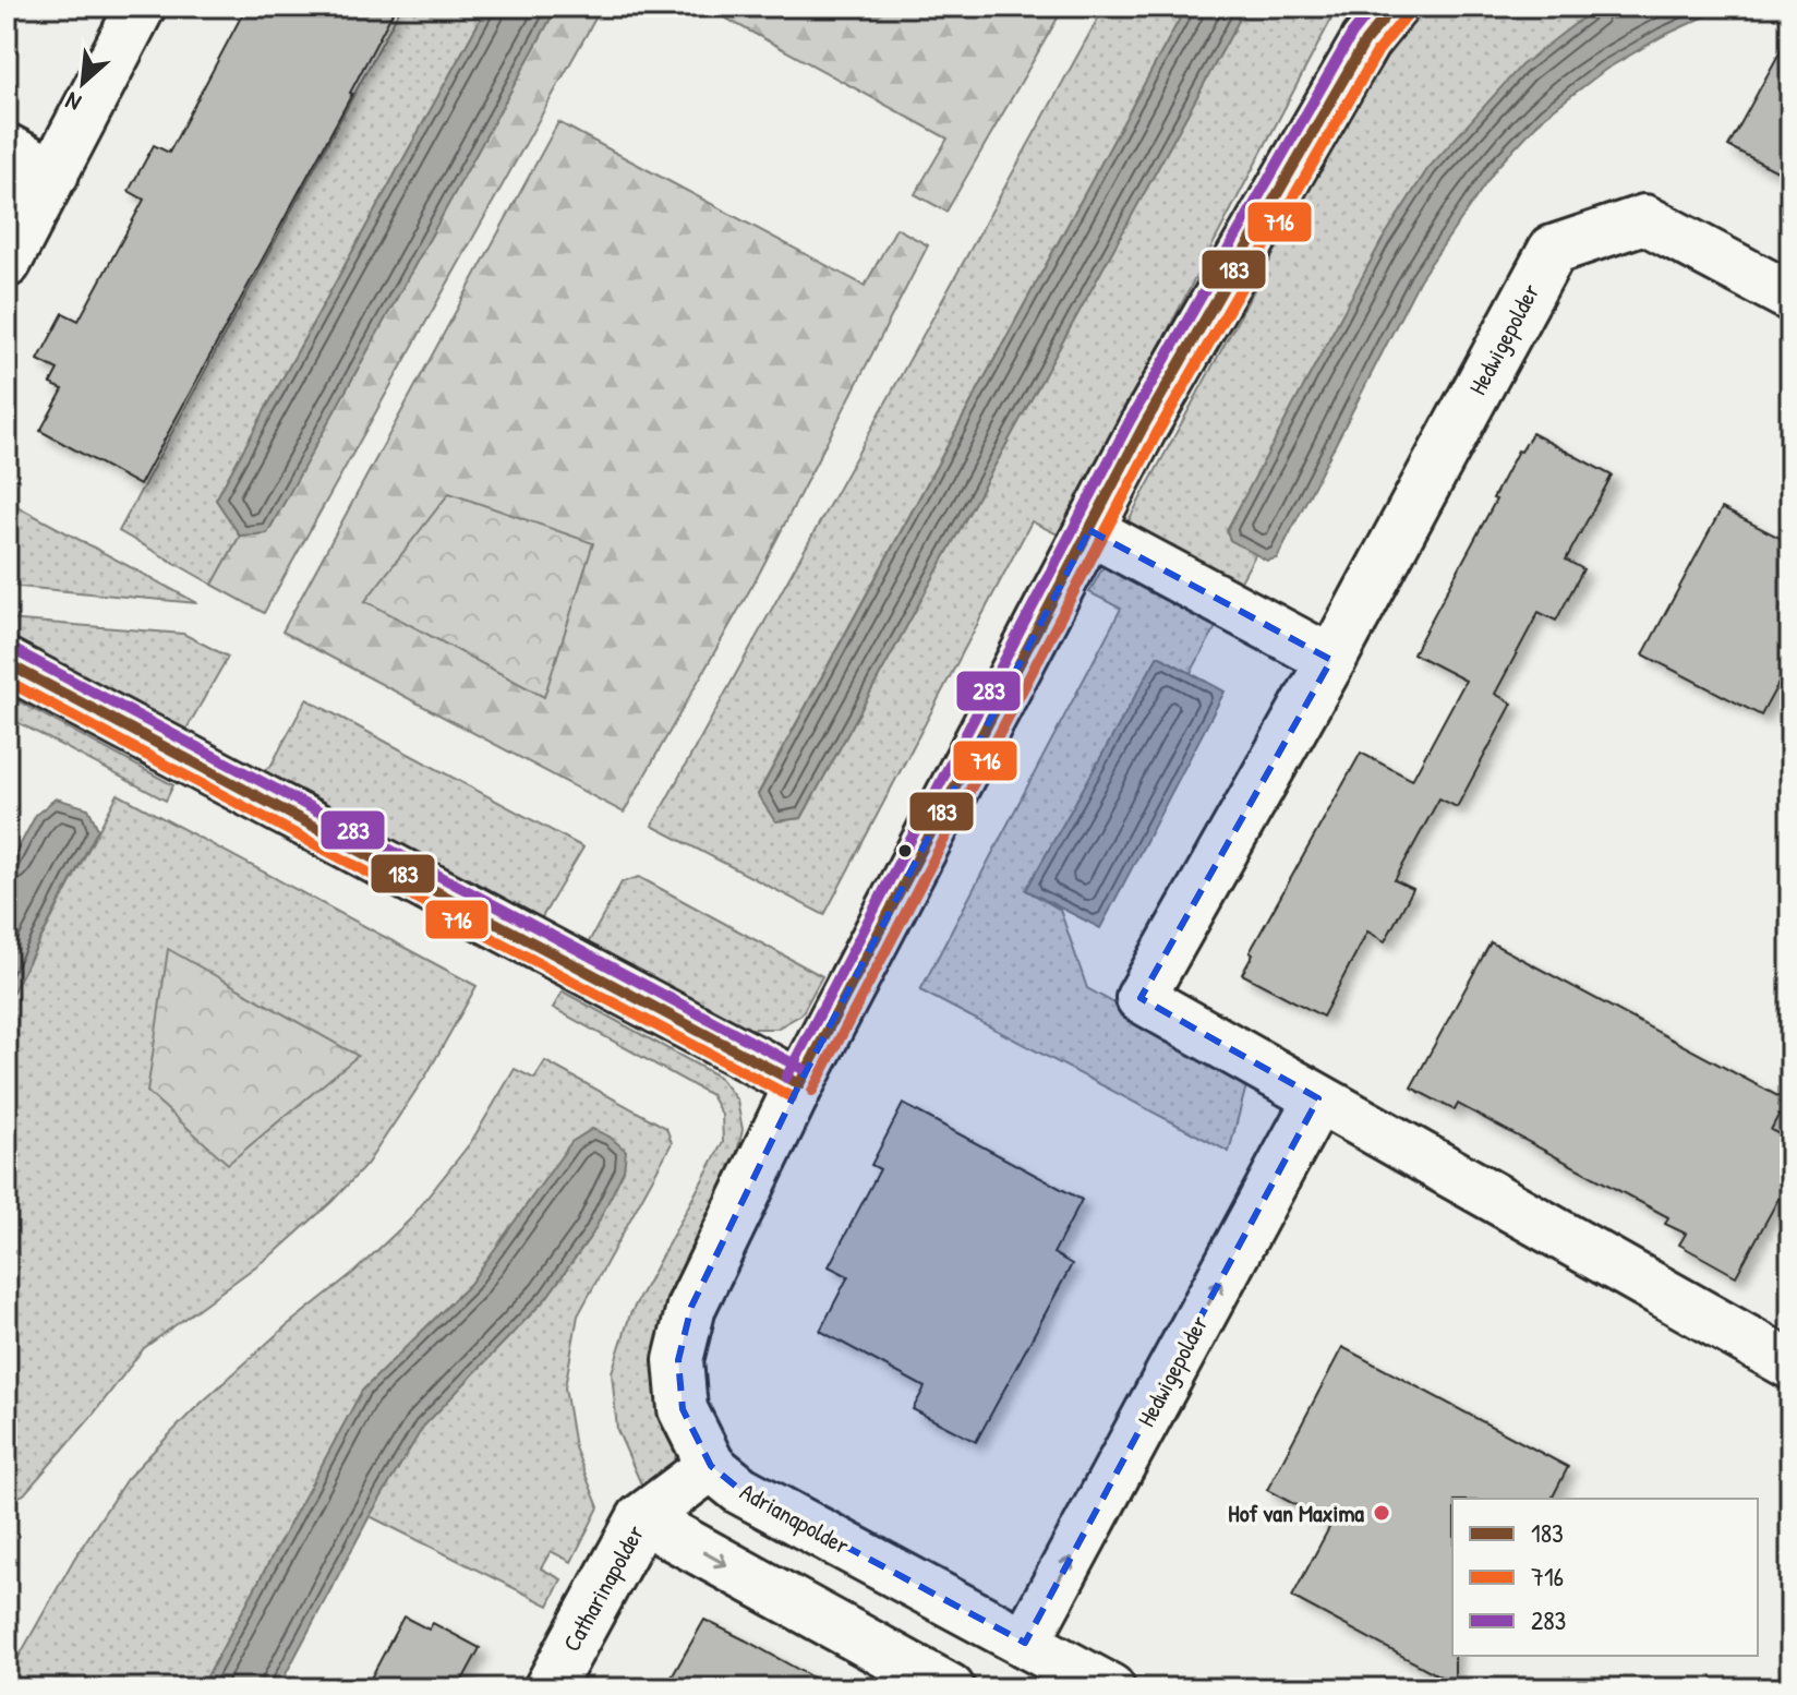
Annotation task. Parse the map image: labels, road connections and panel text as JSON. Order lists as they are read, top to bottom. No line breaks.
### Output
{"streets":{"street":["Hedwigepolder","Adrianapolder","Catharinapolder"]},"crossings":[["Hedwigepolder","Adrianapolder"],["Adrianapolder","Catharinapolder"]],"places":["Hof van Maxima"],"lines":["transit line 183","transit line 283","transit line 716"],"legend":["183","716","283"],"north":"bottom left"}
